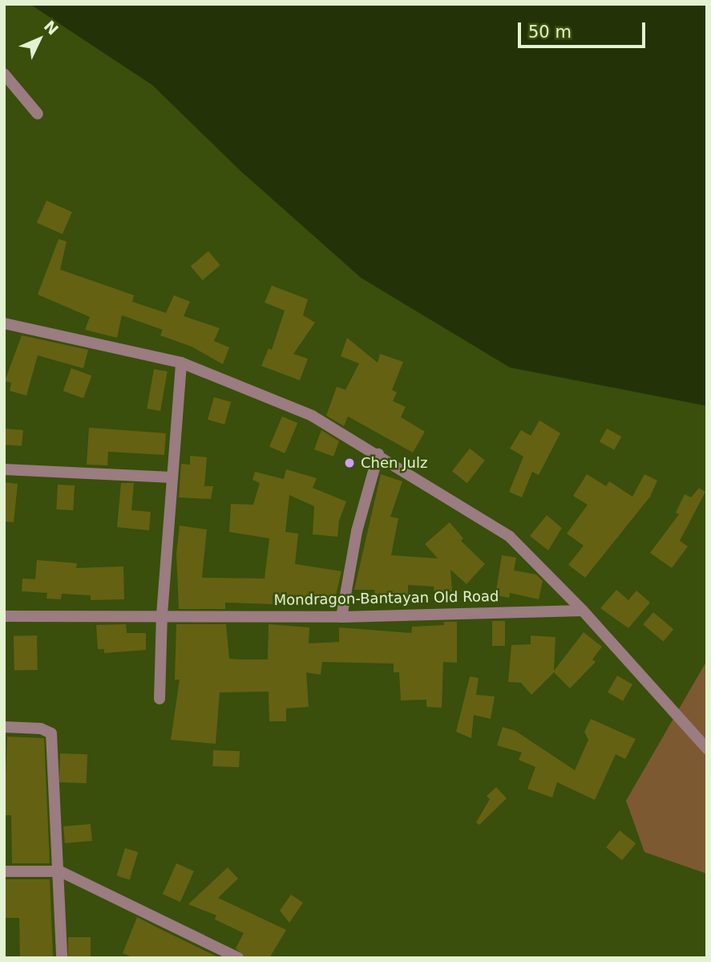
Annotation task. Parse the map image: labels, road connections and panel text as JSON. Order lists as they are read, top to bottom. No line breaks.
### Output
{"streets":{"street":["Mondragon-Bantayan Old Road"]},"places":["Chen Julz"],"scale_bar":"50 m","north":"top right"}
